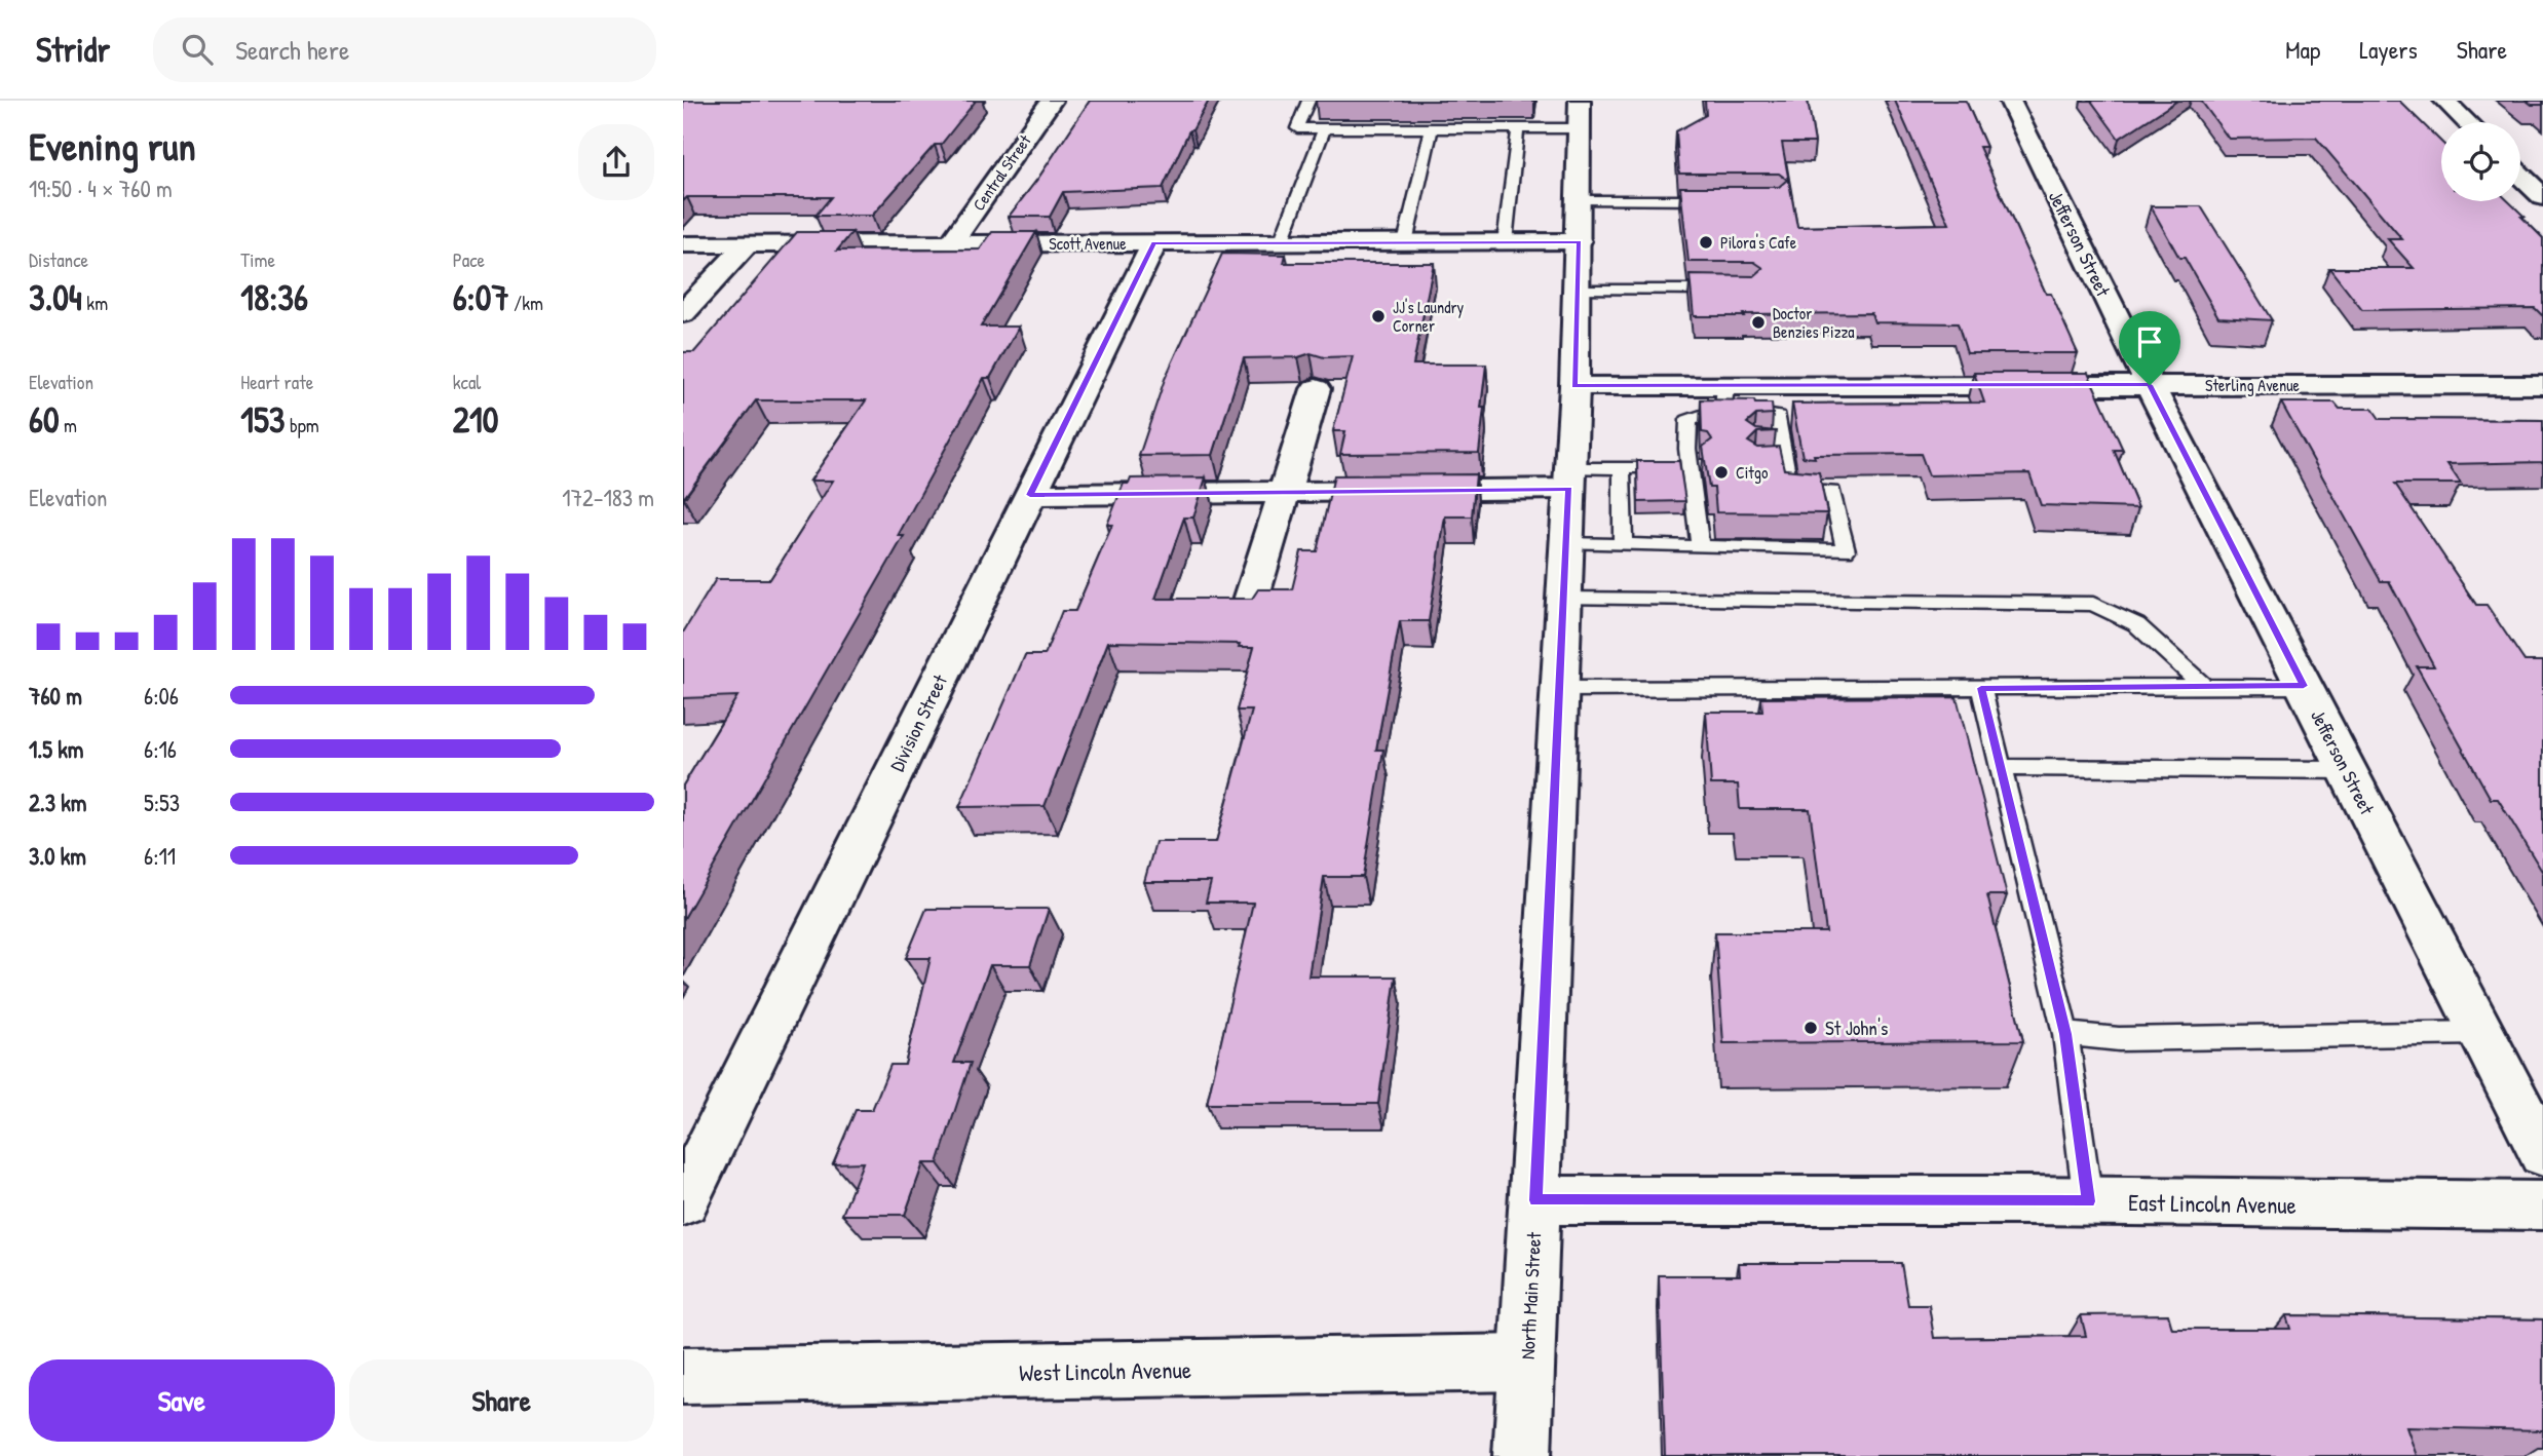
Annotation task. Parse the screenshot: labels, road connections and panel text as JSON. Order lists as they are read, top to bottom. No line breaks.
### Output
{"streets":{"street":["Central Street","Scott Avenue","Jefferson Street","Sterling Avenue","Division Street","East Lincoln Avenue","North Main Street","West Lincoln Avenue"]},"crossings":[["Central Street","Scott Avenue"],["Scott Avenue","Division Street"],["Scott Avenue","North Main Street"],["Jefferson Street","Sterling Avenue"],["Sterling Avenue","North Main Street"],["East Lincoln Avenue","North Main Street"],["North Main Street","West Lincoln Avenue"]],"places":["Pilora's Cafe","JJ's Laundry Corner","Doctor Benzies Pizza","Citgo","St John's"],"page":{"header":"Stridr","search":"Search here","nav":["Map","Layers","Share"],"heading":["Evening run","19:50 · 4 × 760 m"],"stats":[["Distance","3.04 km"],["Time","18:36"],["Pace","6:07 /km"],["Elevation","60 m"],["Heart rate","153 bpm"],["kcal","210"]],"chart":["Elevation","172–183 m"],"list":[{"name":"760 m","note":"6:06"},{"name":"1.5 km","note":"6:16"},{"name":"2.3 km","note":"5:53"},{"name":"3.0 km","note":"6:11"}],"buttons":["Save","Share"]}}
